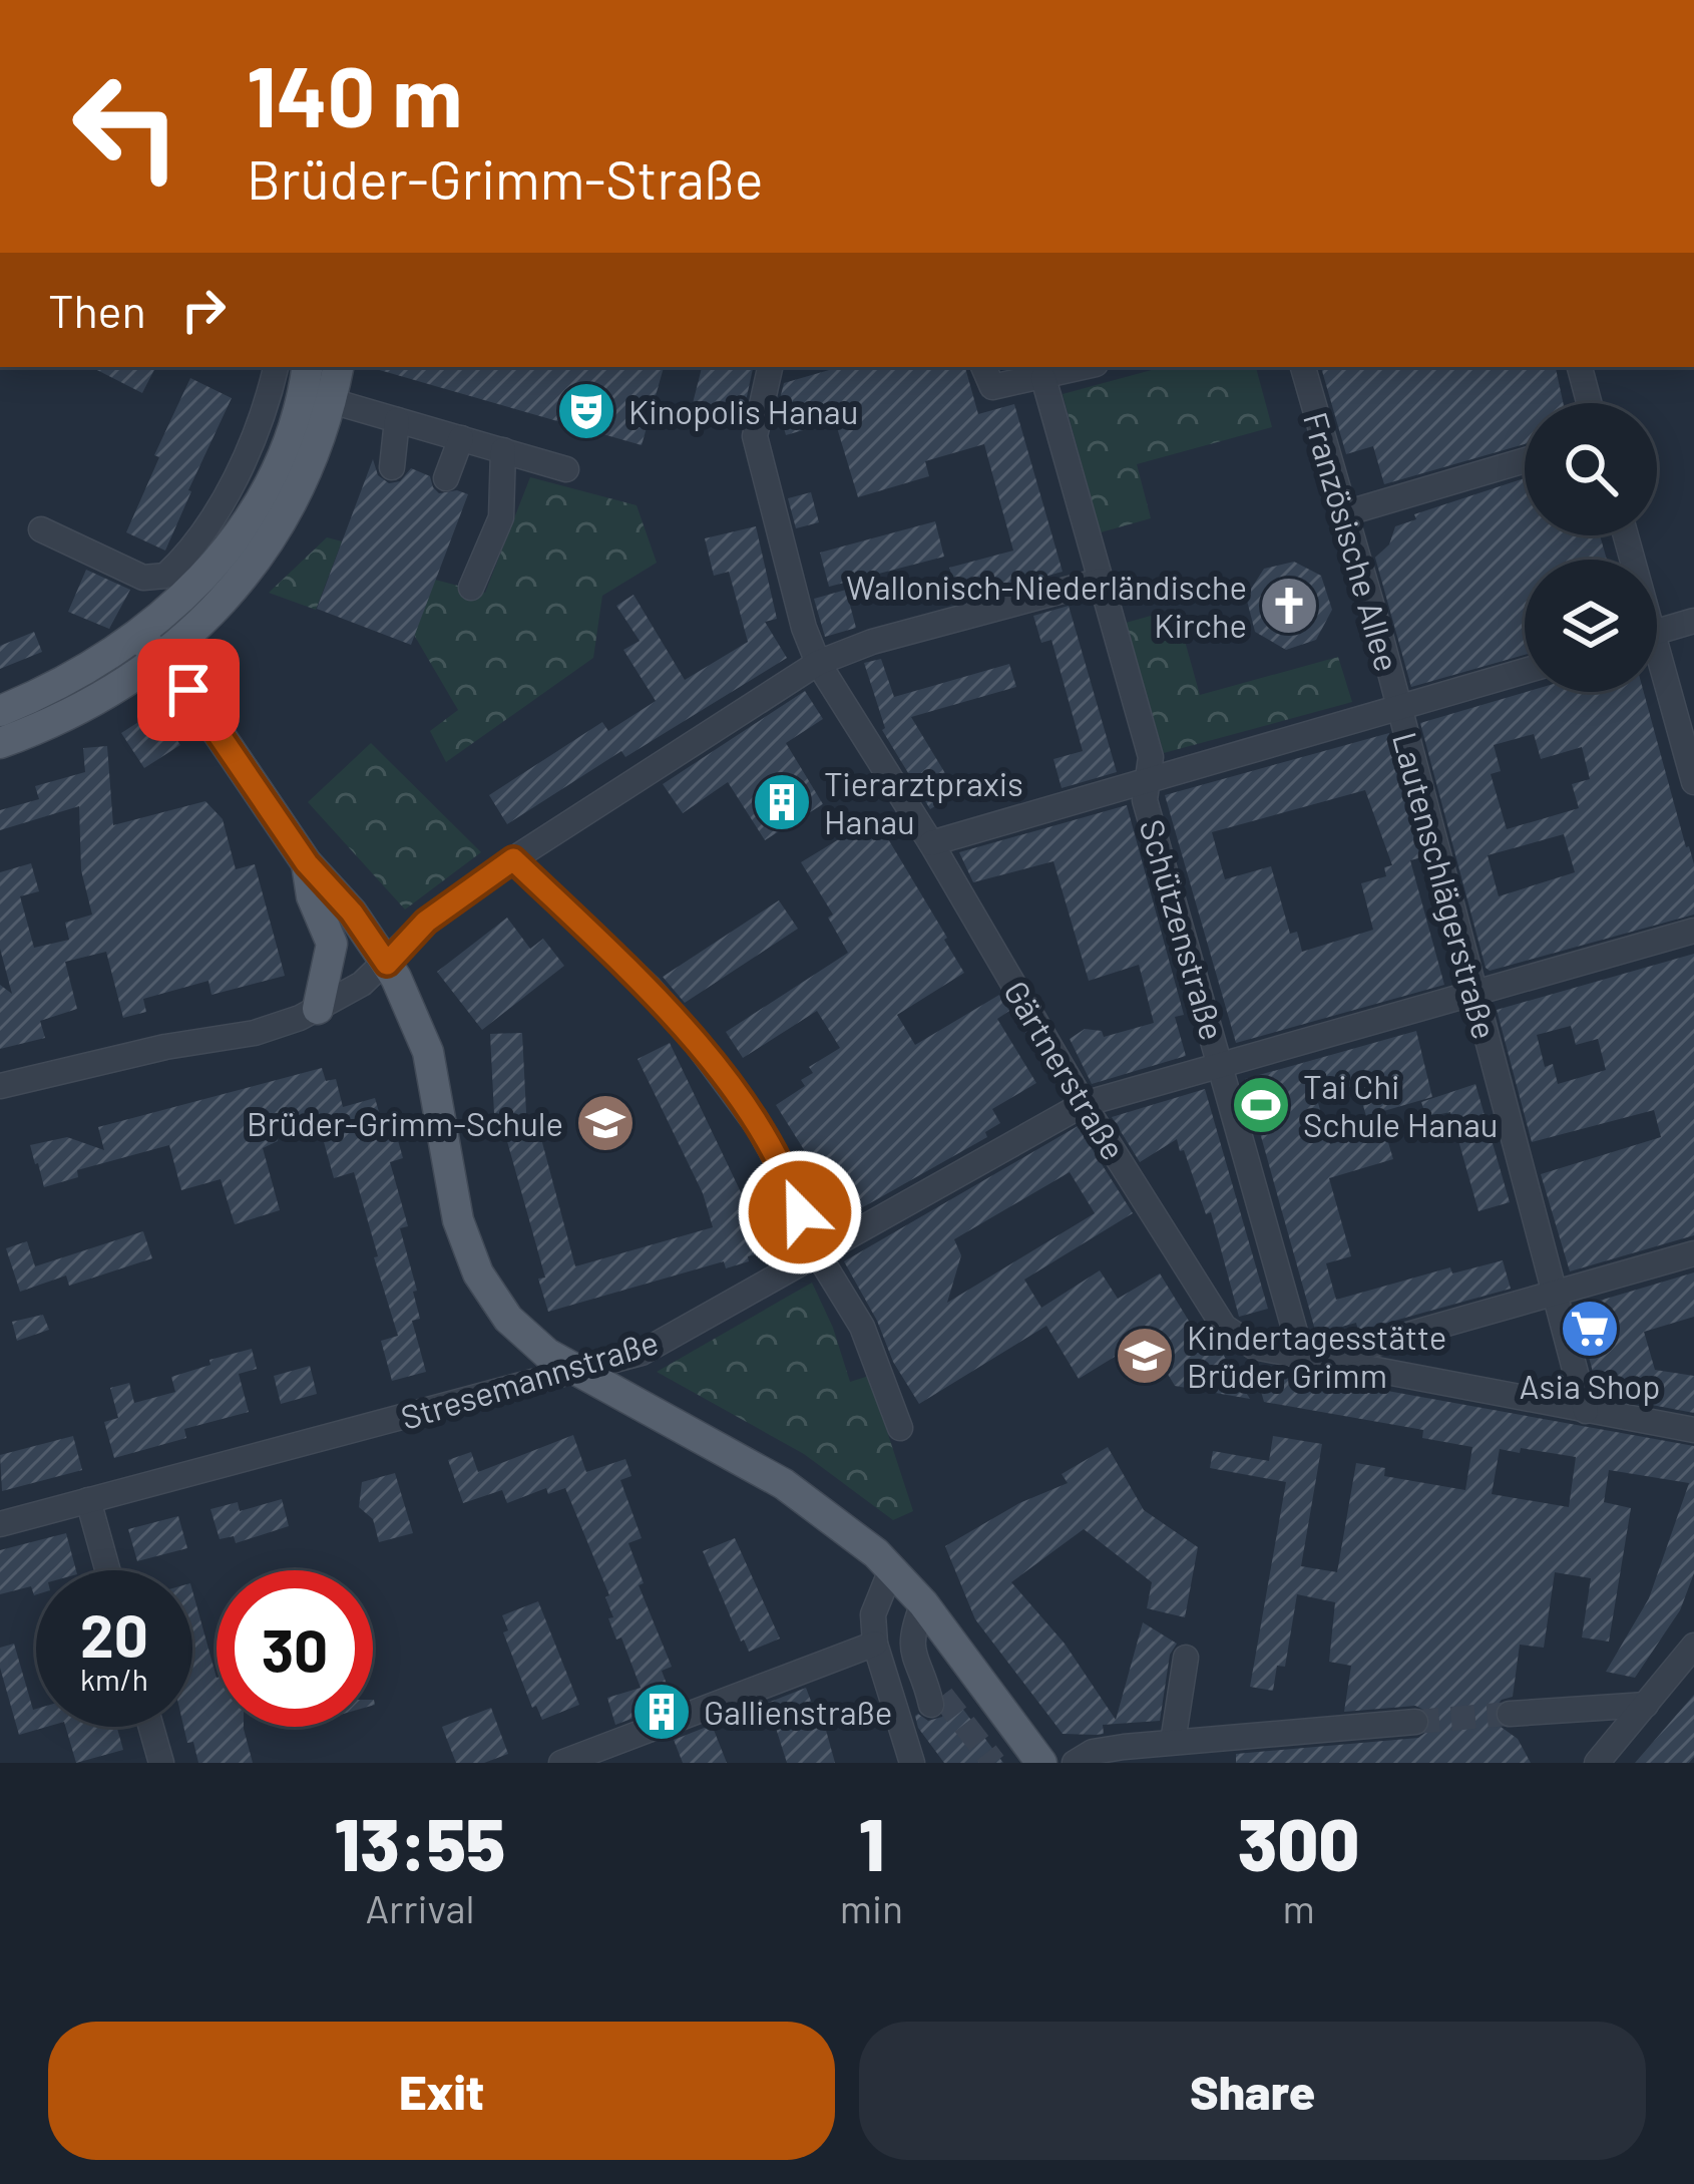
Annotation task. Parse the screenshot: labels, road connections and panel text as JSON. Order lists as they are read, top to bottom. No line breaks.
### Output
{"streets":{"street":["Französische Allee","Lautenschlägerstraße","Schützenstraße","Gärtnerstraße","Stresemannstraße"]},"crossings":[["Französische Allee","Lautenschlägerstraße"],["Französische Allee","Schützenstraße"],["Französische Allee","Gärtnerstraße"],["Lautenschlägerstraße","Gärtnerstraße"],["Lautenschlägerstraße","Stresemannstraße"],["Schützenstraße","Gärtnerstraße"],["Schützenstraße","Stresemannstraße"],["Gärtnerstraße","Stresemannstraße"]],"places":{"theatre":["Kinopolis Hanau"],"church":["Wallonisch-Niederländische Kirche"],"building":["Tierarztpraxis Hanau","Gallienstraße"],"sports":["Tai Chi Schule Hanau"],"school or university":["Brüder-Grimm-Schule","Kindertagesstätte Brüder Grimm"],"supermarket":["Asia Shop"]},"page":{"turn":["140 m","Brüder-Grimm-Straße"],"then":"Then","speed":"20 km/h","limit":"30","eta":["13:55","Arrival","1","min","300","m"],"buttons":["Exit","Share"]}}
